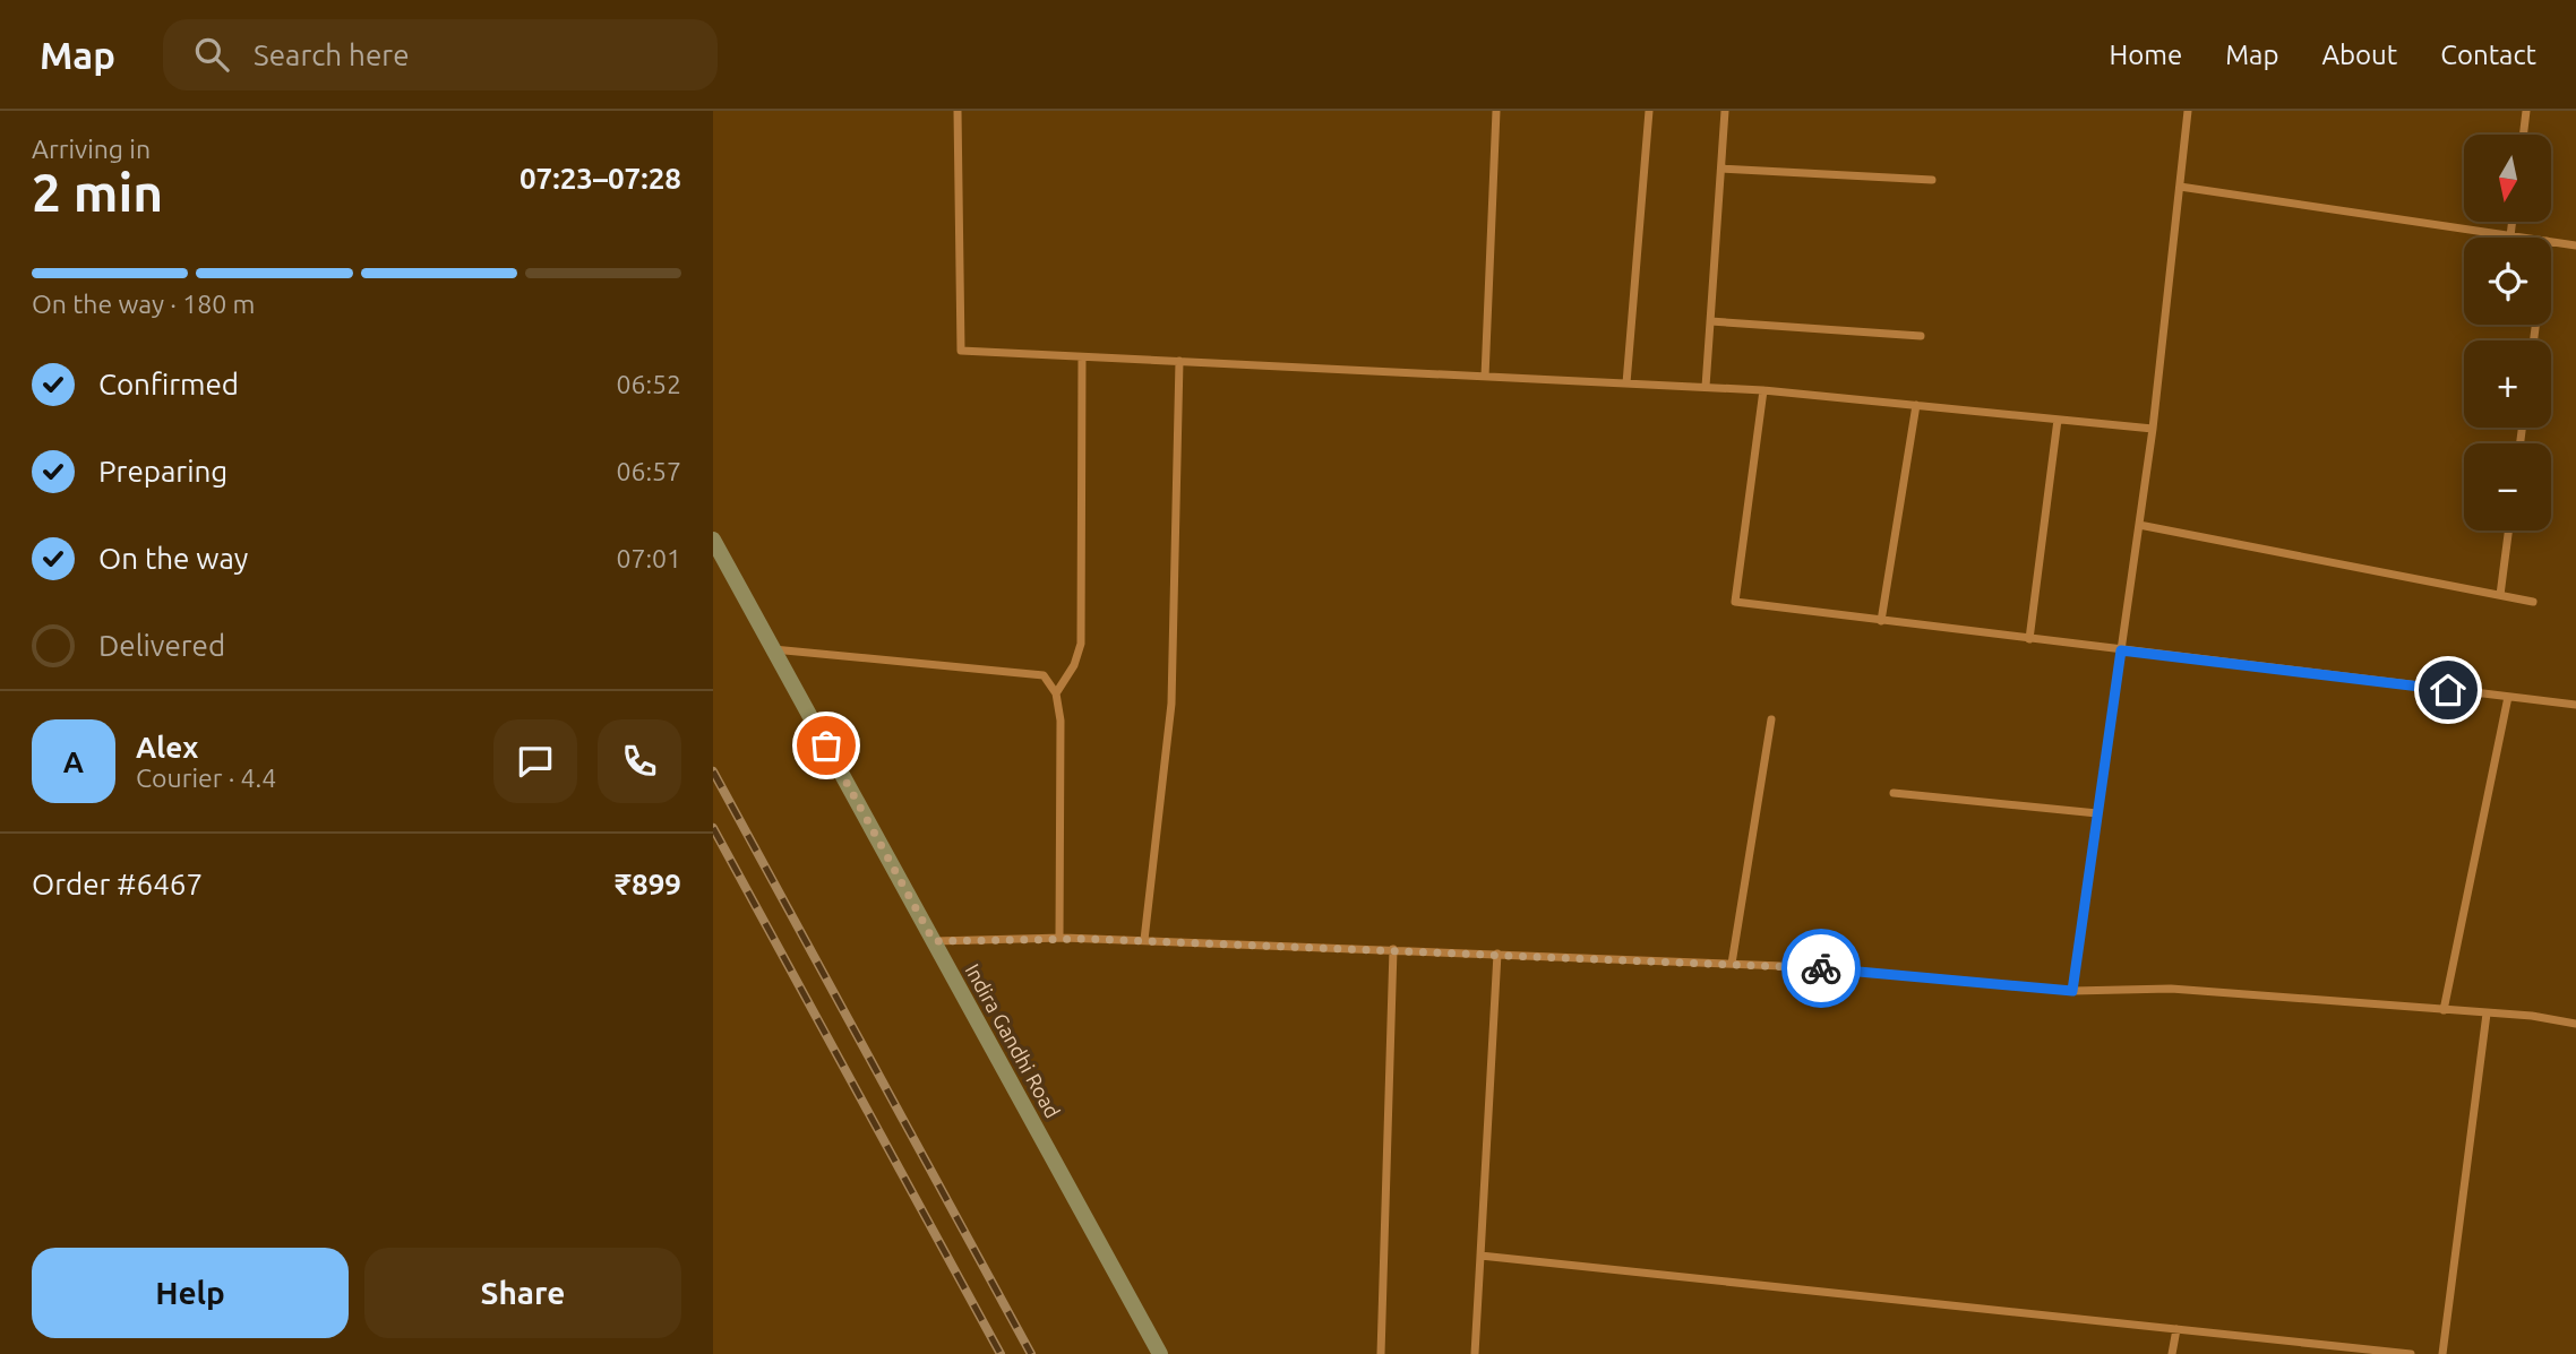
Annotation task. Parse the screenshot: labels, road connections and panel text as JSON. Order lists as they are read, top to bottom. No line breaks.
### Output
{"streets":{"street":["Indira Gandhi Road"]},"north":"bottom","page":{"header":"Map","search":"Search here","nav":["Home","Map","About","Contact"],"heading":["2 min","Arriving in","07:23–07:28"],"panel":["Alex","Courier · 4.4","Order #6467","₹899"],"map_buttons":["+","−"],"bar":"On the way · 180 m","list":[["Confirmed","06:52"],["Preparing","06:57"],["On the way","07:01"],"Delivered"],"round":"A","buttons":["Help","Share"]}}
